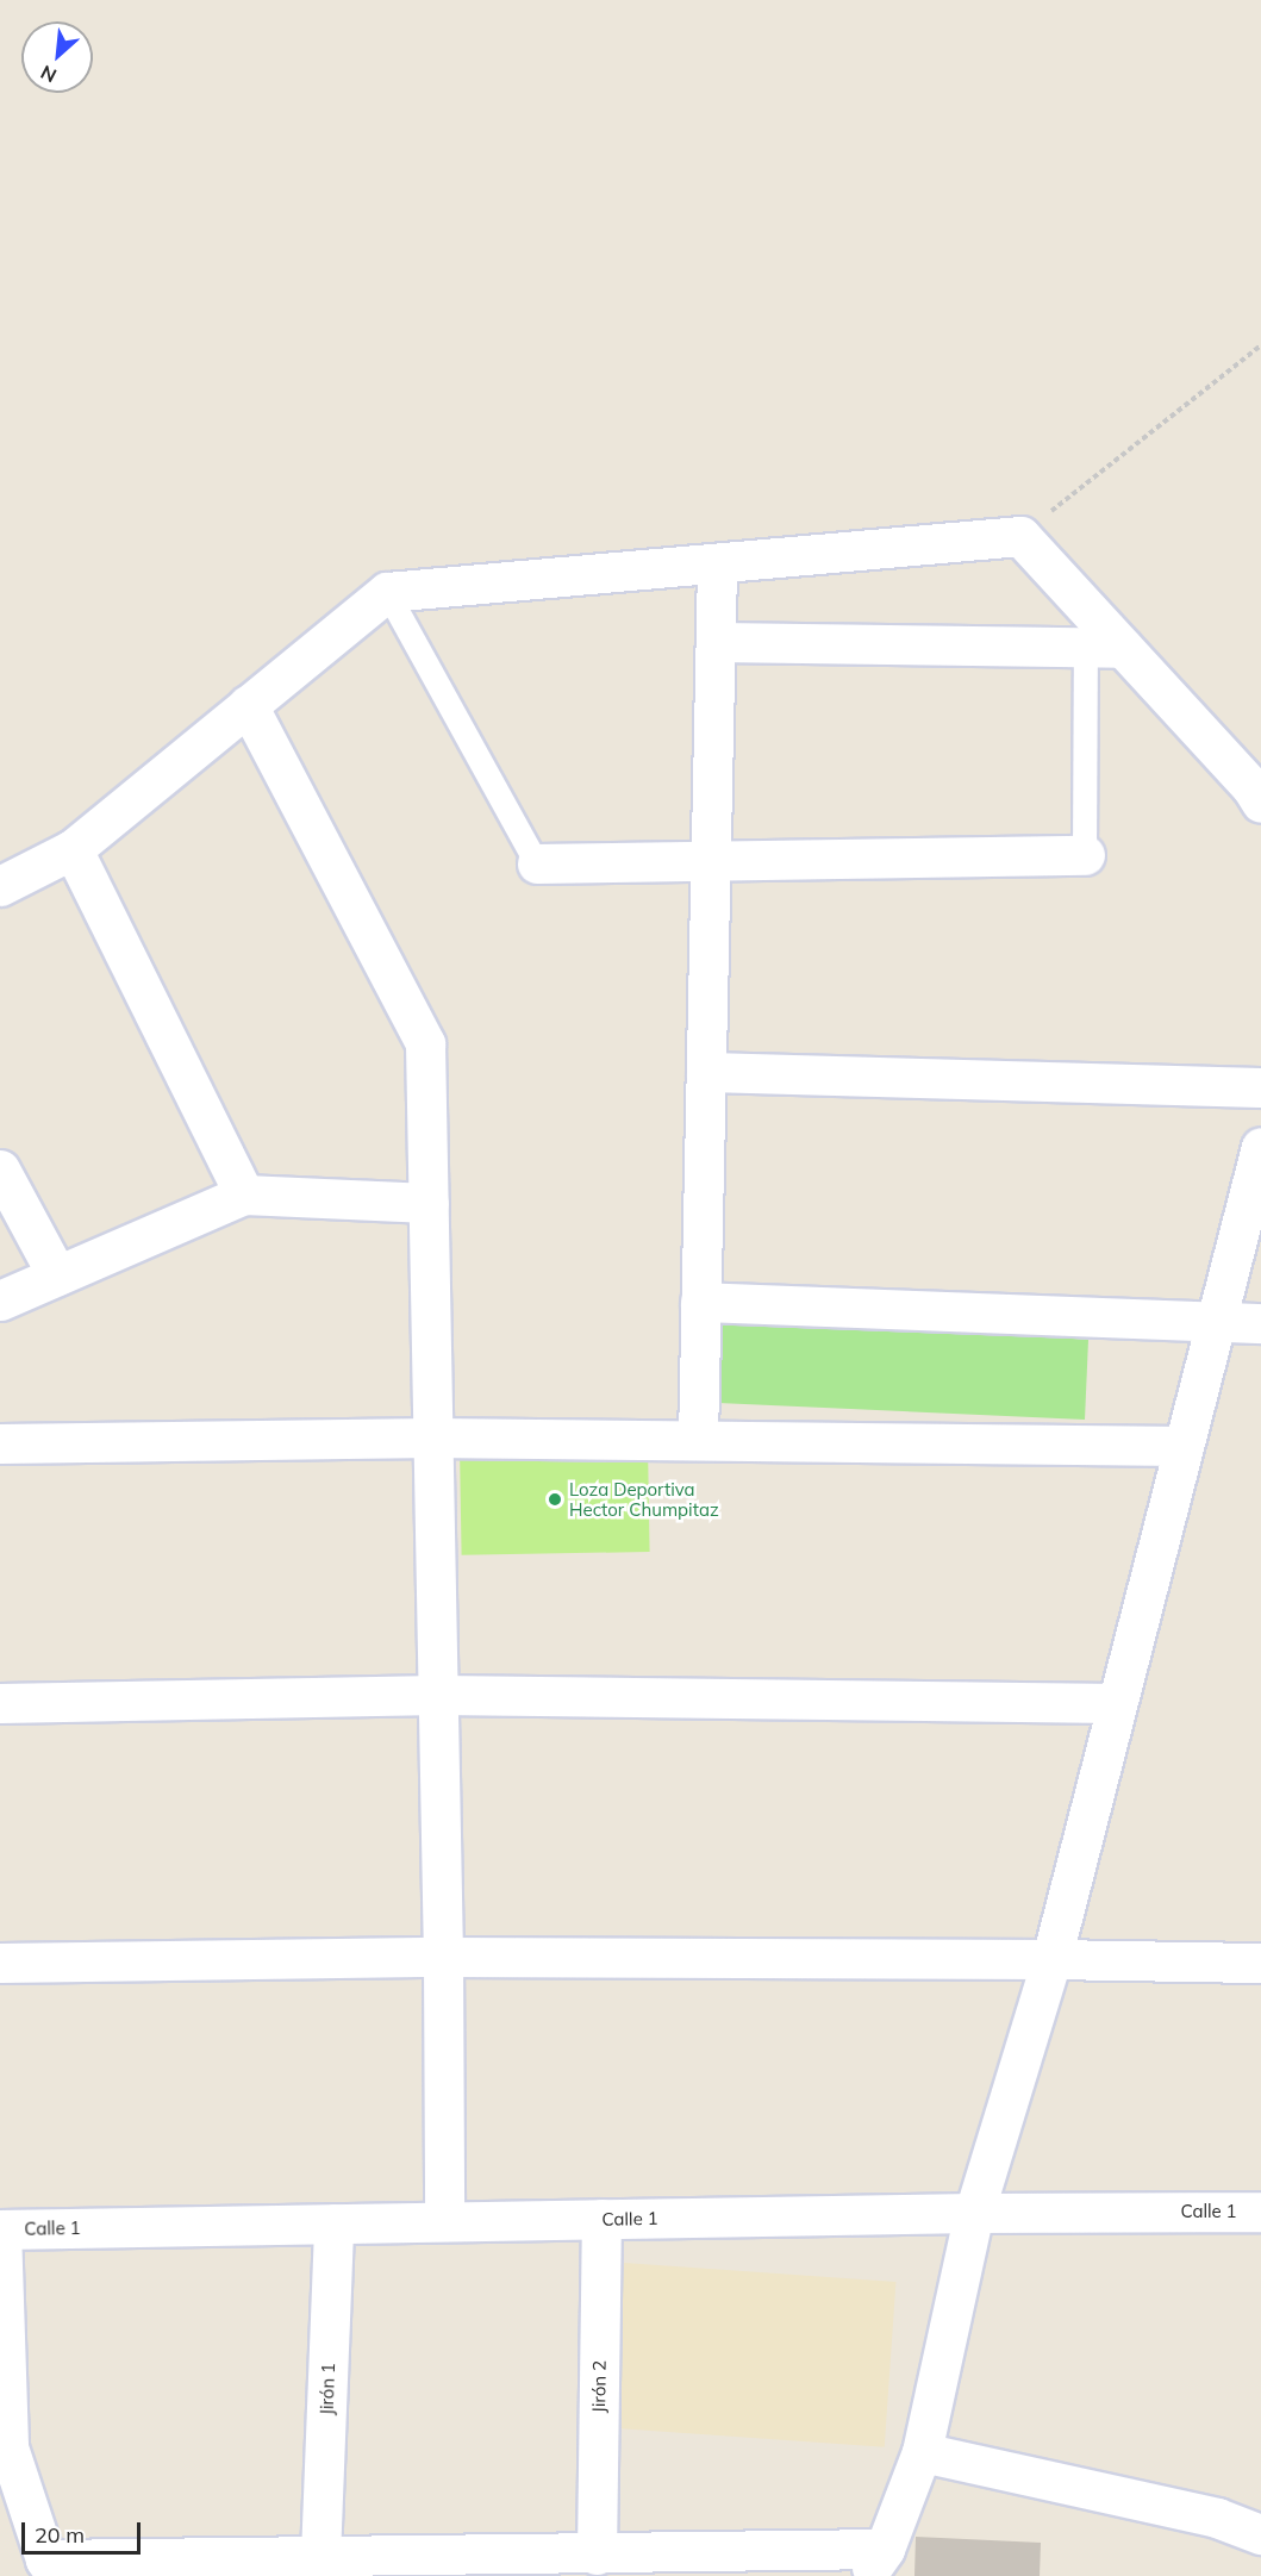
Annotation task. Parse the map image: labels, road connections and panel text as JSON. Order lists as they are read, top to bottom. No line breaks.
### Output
{"streets":{"street":["Calle 1","Jirón 2","Jirón 1"]},"crossings":[["Calle 1","Jirón 2"],["Calle 1","Jirón 1"]],"places":["Loza Deportiva Hector Chumpitaz"],"scale_bar":"20 m","north":"bottom left"}
